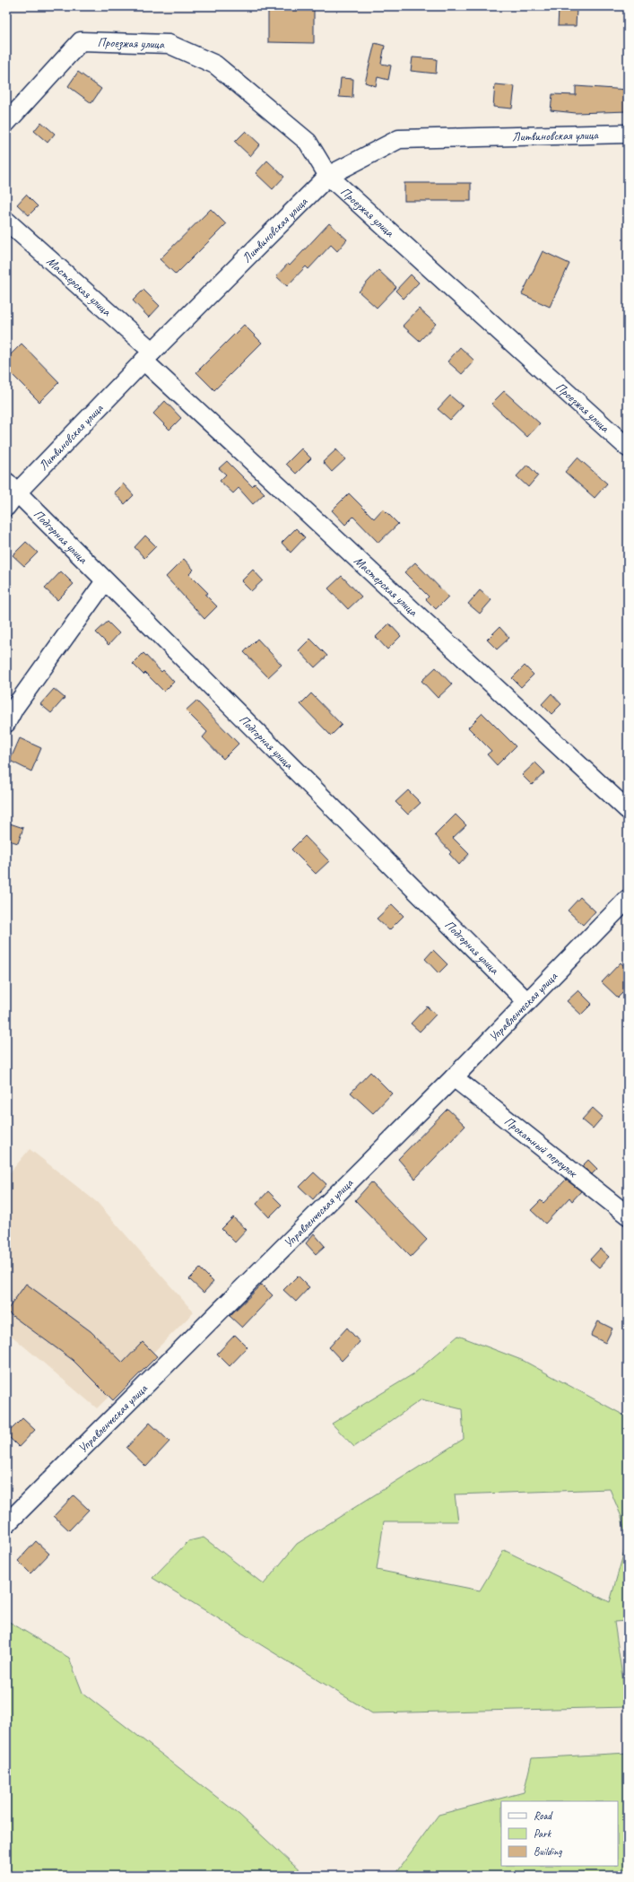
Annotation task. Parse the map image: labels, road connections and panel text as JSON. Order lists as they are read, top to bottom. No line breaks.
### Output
{"streets":{"street":["Проезжая улица","Литвиновская улица","Мастерская улица","Подгорная улица","Управленческая улица","Прокатный переулок"]},"crossings":[["Проезжая улица","Литвиновская улица"],["Литвиновская улица","Мастерская улица"],["Литвиновская улица","Подгорная улица"],["Подгорная улица","Управленческая улица"],["Управленческая улица","Прокатный переулок"]],"legend":["Road","Park","Building"]}
